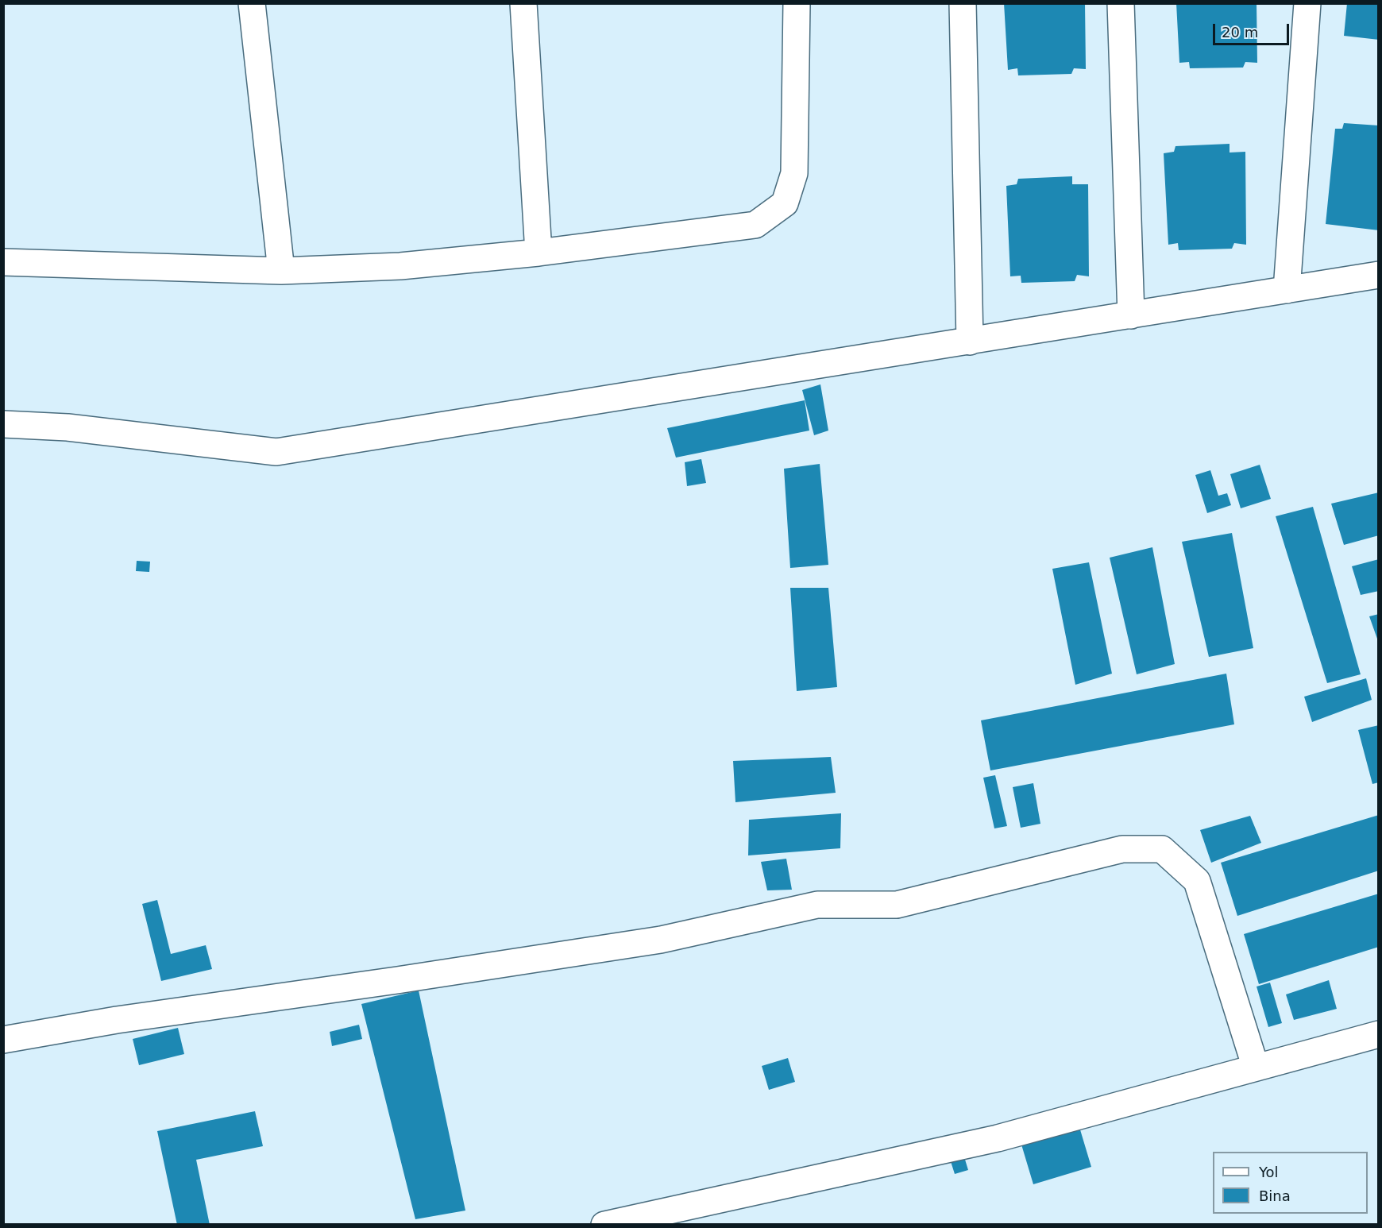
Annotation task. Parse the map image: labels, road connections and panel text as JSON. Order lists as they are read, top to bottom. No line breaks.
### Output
{"legend":["Yol","Bina"],"scale_bar":"20 m"}
